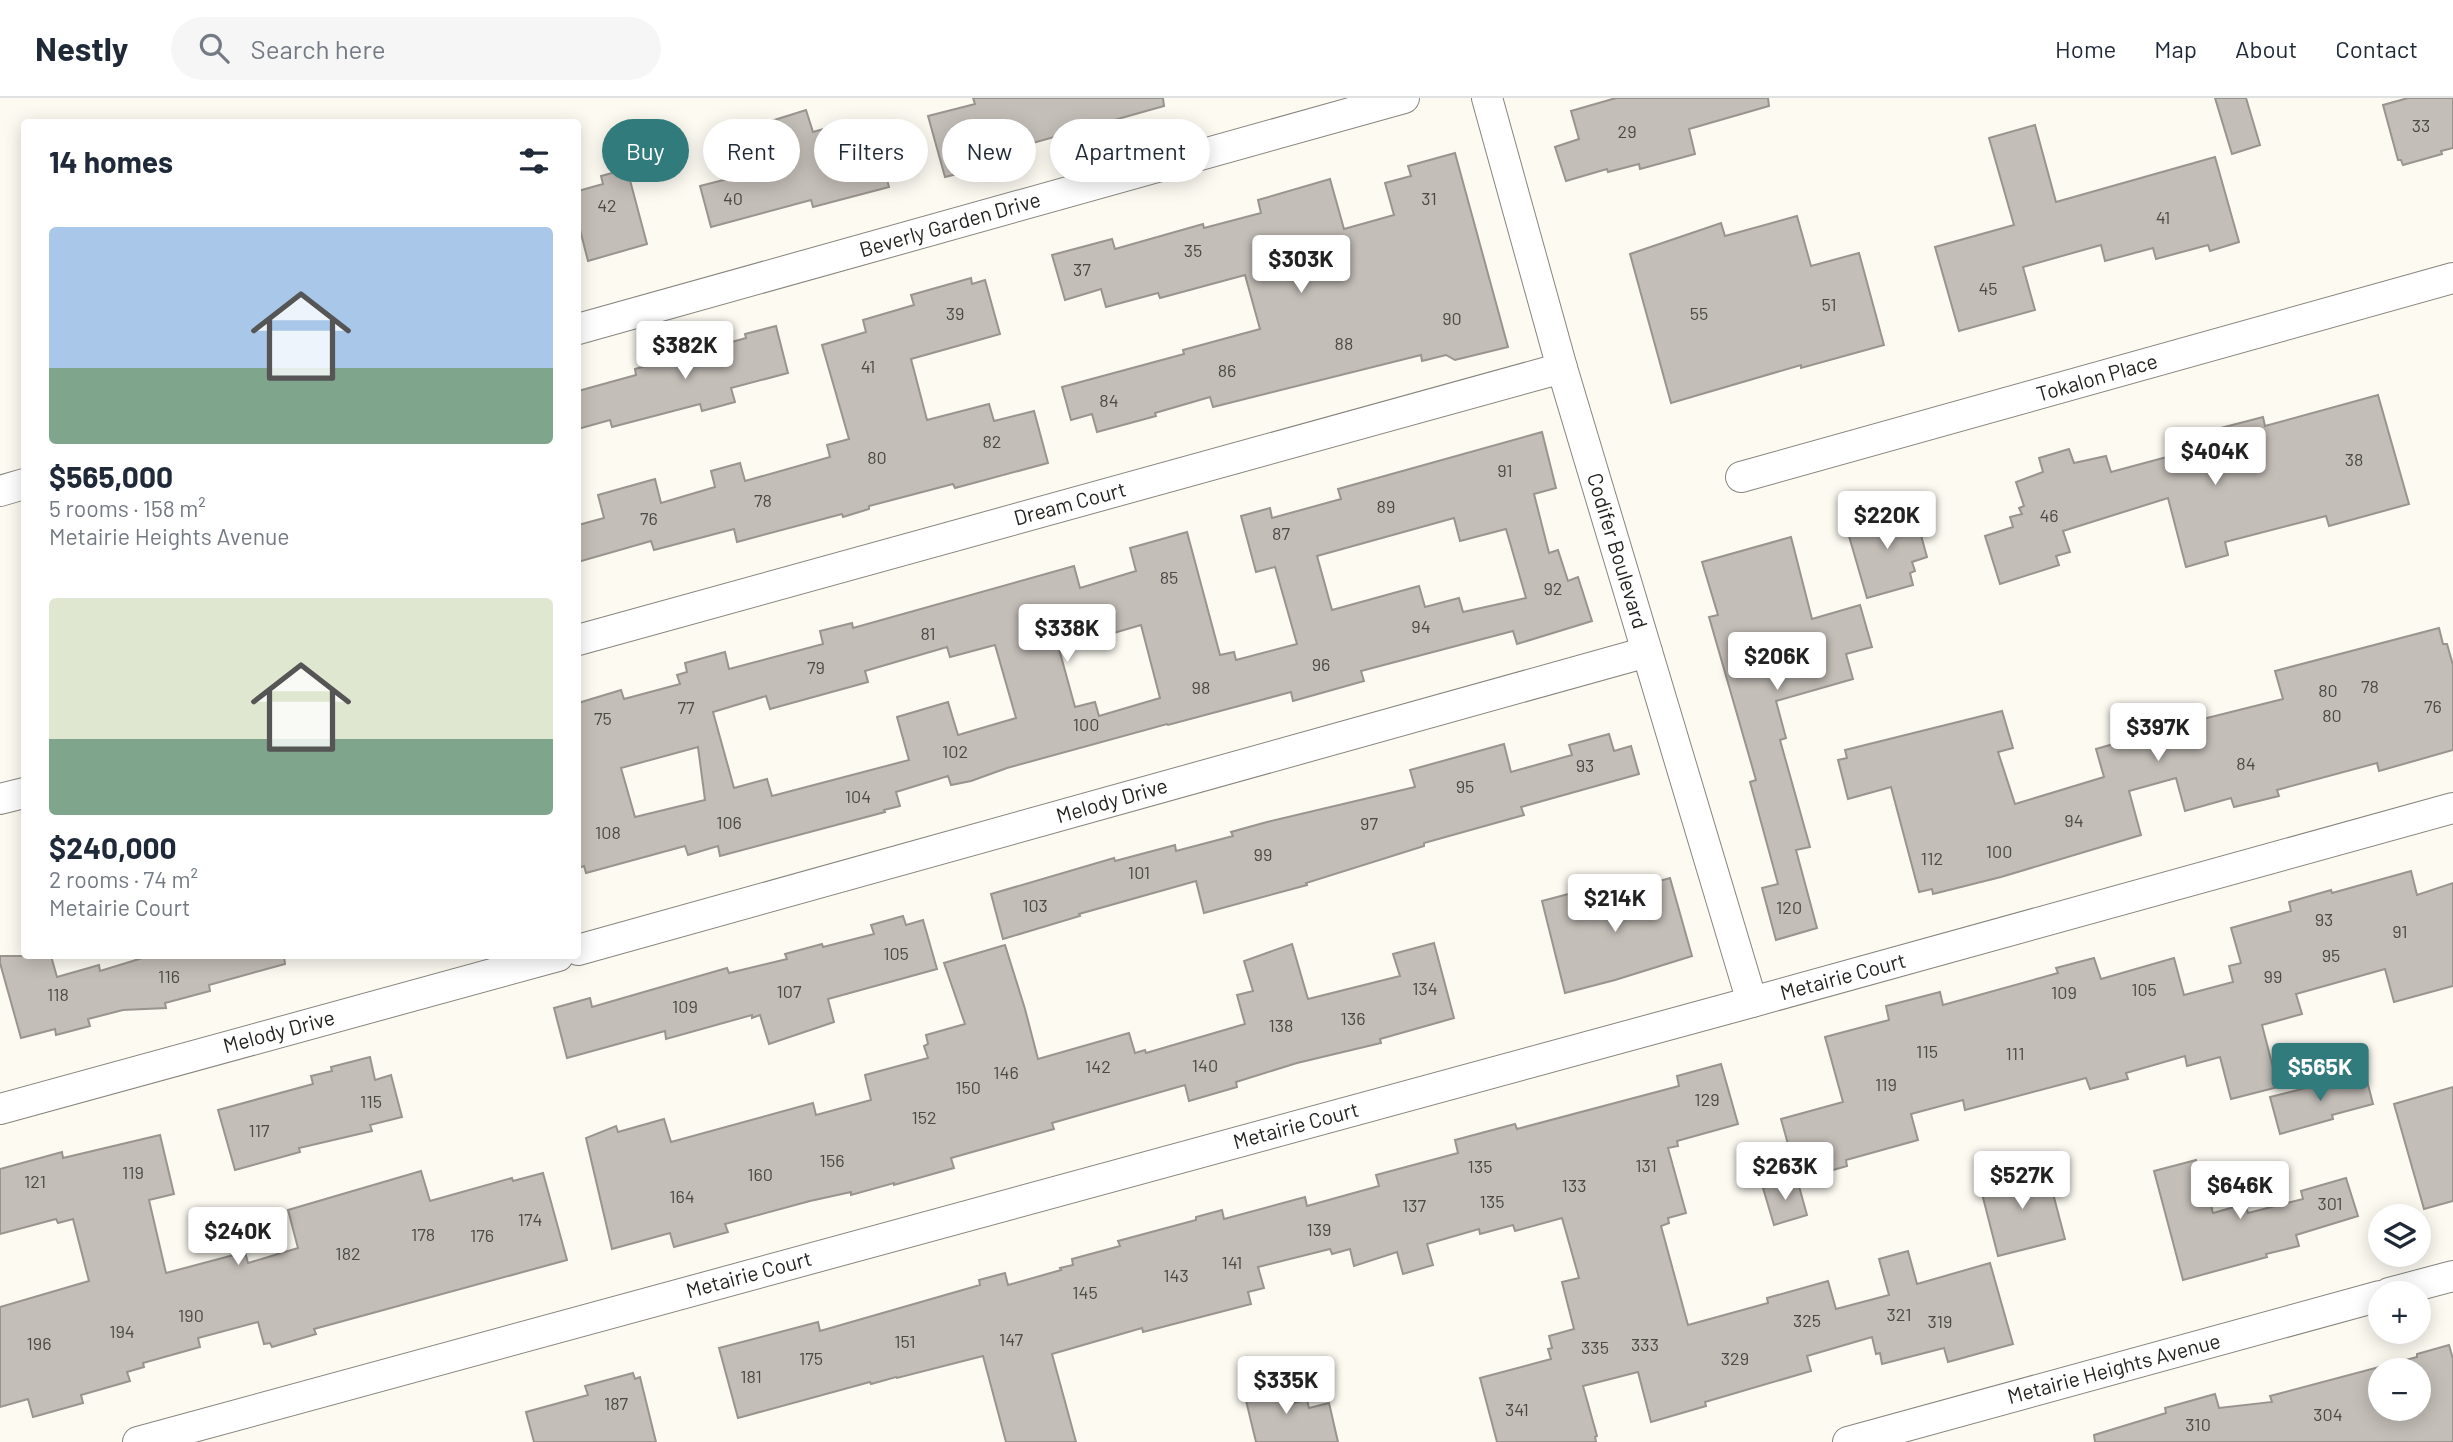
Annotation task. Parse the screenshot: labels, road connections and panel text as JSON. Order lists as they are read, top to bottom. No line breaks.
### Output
{"streets":{"street":["Beverly Garden Drive","Tokalon Place","Dream Court","Codifer Boulevard","Melody Drive","Metairie Court","Metairie Heights Avenue"]},"crossings":[["Dream Court","Codifer Boulevard"],["Codifer Boulevard","Melody Drive"],["Codifer Boulevard","Metairie Court"]],"house_numbers":["33","29","40","31","42","41","35","37","45","51","39","55","90","88","41","86","84","82","80","38","91","78","89","46","76","87","85","92","94","81","96","79","78","98","80","76","77","80","75","100","102","84","93","95","104","94","106","97","108","100","99","112","101","103","120","93","91","105","95","116","99","134","105","107","109","118","109","136","138","115","111","140","142","146","119","150","129","115","152","117","156","131","135","119","160","121","133","164","135","301","137","174","139","178","176","182","141","143","145","321","190","325","319","194","147","151","196","333","335","175","329","181","187","341","304","310"],"page":{"header":"Nestly","search":"Search here","nav":["Home","Map","About","Contact"],"chip":["Buy","Rent","Filters","New","Apartment"],"heading":"14 homes","list":[{"name":"$565,000","note":"5 rooms · 158 m² · Metairie Heights Avenue"},{"name":"$240,000","note":"2 rooms · 74 m² · Metairie Court"}],"price":["$303K","$382K","$404K","$220K","$338K","$206K","$397K","$214K","$565K","$263K","$527K","$646K","$240K","$335K"],"map_buttons":["+","−"]}}
